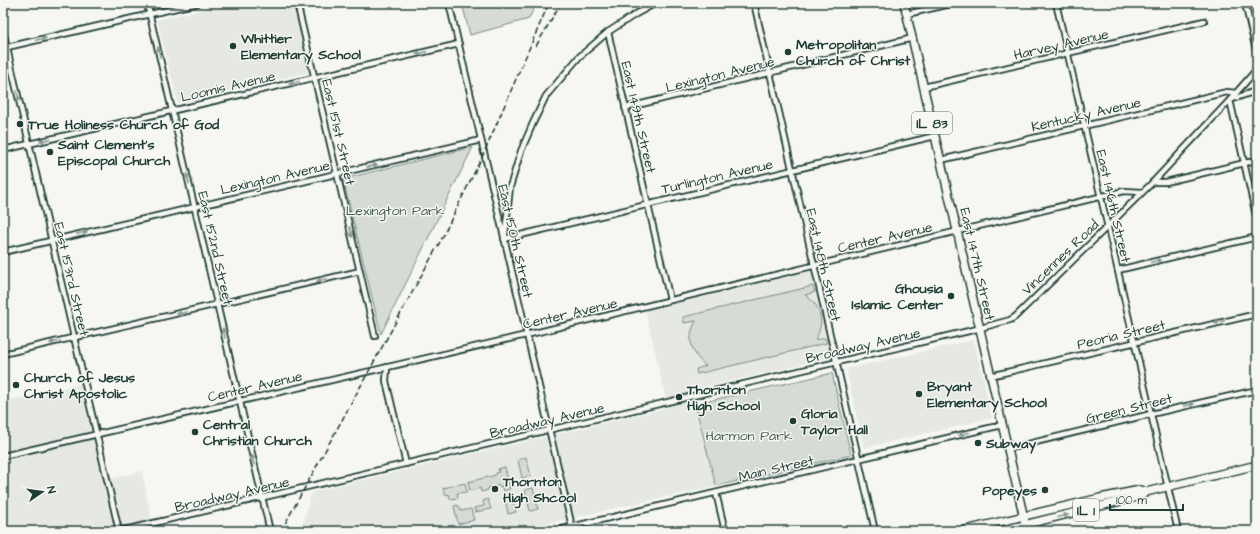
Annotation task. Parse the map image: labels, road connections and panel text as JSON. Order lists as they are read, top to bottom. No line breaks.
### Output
{"streets":{"main road":["IL 83","East 147th Street","IL 1"],"street":["Harvey Avenue","Lexington Avenue","Loomis Avenue","Kentucky Avenue","East 149th Street","East 151st Street","Turlington Avenue","East 146th Street","Center Avenue","East 150th Street","East 152nd Street","Vincennes Road","East 148th Street","East 153rd Street","Peoria Street","Broadway Avenue","Green Street","Main Street"]},"crossings":[["Harvey Avenue","East 146th Street"],["Harvey Avenue","East 147th Street"],["Lexington Avenue","East 149th Street"],["Lexington Avenue","East 151st Street"],["Lexington Avenue","East 150th Street"],["Lexington Avenue","East 152nd Street"],["Lexington Avenue","East 147th Street"],["Lexington Avenue","East 148th Street"],["Lexington Avenue","East 153rd Street"],["Loomis Avenue","East 151st Street"],["Loomis Avenue","East 150th Street"],["Loomis Avenue","East 152nd Street"],["Loomis Avenue","East 153rd Street"],["Kentucky Avenue","East 146th Street"],["Kentucky Avenue","Vincennes Road"],["Kentucky Avenue","East 147th Street"],["East 149th Street","Turlington Avenue"],["East 149th Street","Center Avenue"],["Turlington Avenue","East 150th Street"],["Turlington Avenue","East 147th Street"],["Turlington Avenue","East 148th Street"],["East 146th Street","Center Avenue"],["East 146th Street","Vincennes Road"],["East 146th Street","Peoria Street"],["East 146th Street","Green Street"],["East 146th Street","IL 1"],["Center Avenue","East 150th Street"],["Center Avenue","East 152nd Street"],["Center Avenue","Vincennes Road"],["Center Avenue","East 147th Street"],["Center Avenue","East 148th Street"],["Center Avenue","East 153rd Street"],["East 150th Street","Broadway Avenue"],["East 150th Street","Main Street"],["East 152nd Street","Broadway Avenue"],["Vincennes Road","East 147th Street"],["Vincennes Road","Broadway Avenue"],["East 147th Street","Peoria Street"],["East 147th Street","Broadway Avenue"],["East 147th Street","Green Street"],["East 147th Street","Main Street"],["East 147th Street","IL 1"],["East 148th Street","Broadway Avenue"],["East 148th Street","Main Street"],["East 153rd Street","Broadway Avenue"]],"one_way":["Lexington Avenue","Loomis Avenue","East 152nd Street","Peoria Street","Green Street"],"parks":["Lexington Park","Harmon Park"],"places":["Whittier Elementary School","Metropolitan Church of Christ","True Holiness Church of God","Saint Clement's Episcopal Church","Ghousia Islamic Center","Church of Jesus Christ Apostolic","Bryant Elementary School","Thornton High School","Gloria Taylor Hall","Central Christian Church","Subway","Thornton High Shcool","Popeyes"],"scale_bar":"100 m","north":"right"}
